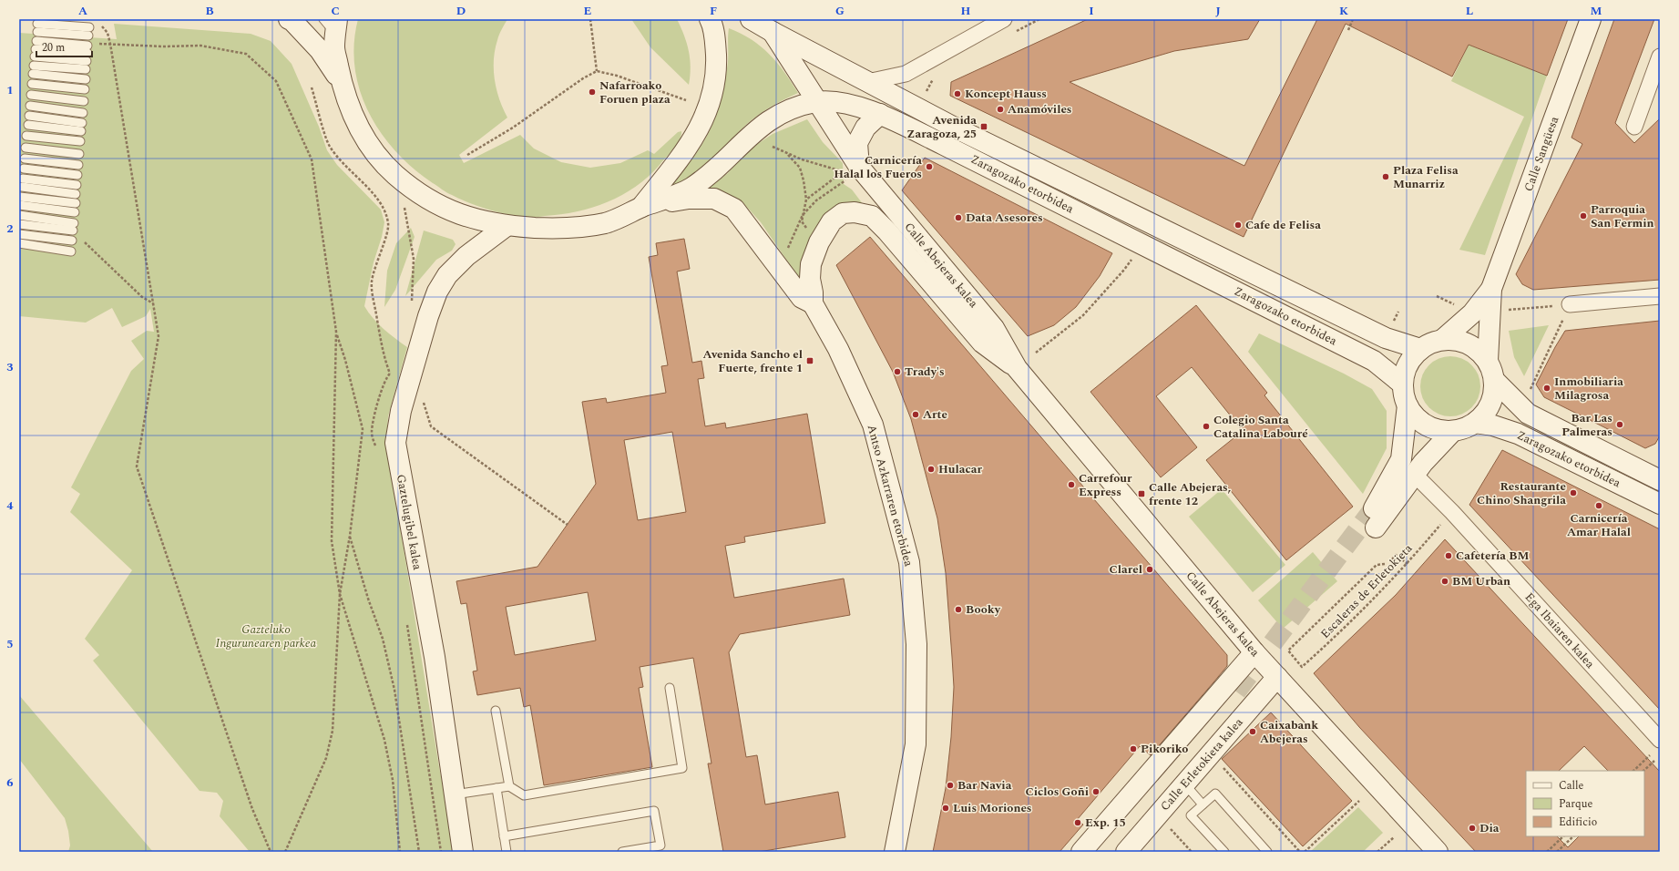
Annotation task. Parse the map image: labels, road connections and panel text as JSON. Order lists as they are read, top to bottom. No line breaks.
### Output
{"streets":{"street":["Calle Sangüesa","Zaragozako etorbidea","Calle Abejeras kalea","Antso Azkarraren etorbidea","Gaztelugibel kalea","Ega Ibaiaren kalea","Calle Erletokieta kalea"],"path":["Escaleras de Erletokieta"]},"crossings":[["Calle Sangüesa","Zaragozako etorbidea"],["Zaragozako etorbidea","Calle Abejeras kalea"],["Zaragozako etorbidea","Antso Azkarraren etorbidea"],["Calle Abejeras kalea","Antso Azkarraren etorbidea"],["Calle Abejeras kalea","Calle Erletokieta kalea"]],"parks":["Gazteluko Ingurunearen parkea"],"places":{"other":["Nafarroako Foruen plaza","Koncept Hauss","Anamóviles","Carnicería Halal los Fueros","Plaza Felisa Munarriz","Parroquia San Fermin","Data Asesores","Cafe de Felisa","Trady's","Inmobiliaria Milagrosa","Arte","Bar Las Palmeras","Colegio Santa Catalina Labouré","Hulacar","Carrefour Express","Restaurante Chino Shangrila","Carnicería Amar Halal","Cafetería BM","Clarel","BM Urban","Booky","Caixabank Abejeras","Pikoriko","Bar Navia","Ciclos Goñi","Luis Moriones","Exp. 15","Dia"],"transit":["Avenida Zaragoza, 25","Avenida Sancho el Fuerte, frente 1","Calle Abejeras, frente 12"]},"legend":["Calle","Parque","Edificio"],"scale_bar":"20 m","grid":{"columns":["A","B","C","D","E","F","G","H","I","J","K","L","M"],"rows":["1","2","3","4","5","6"]}}
